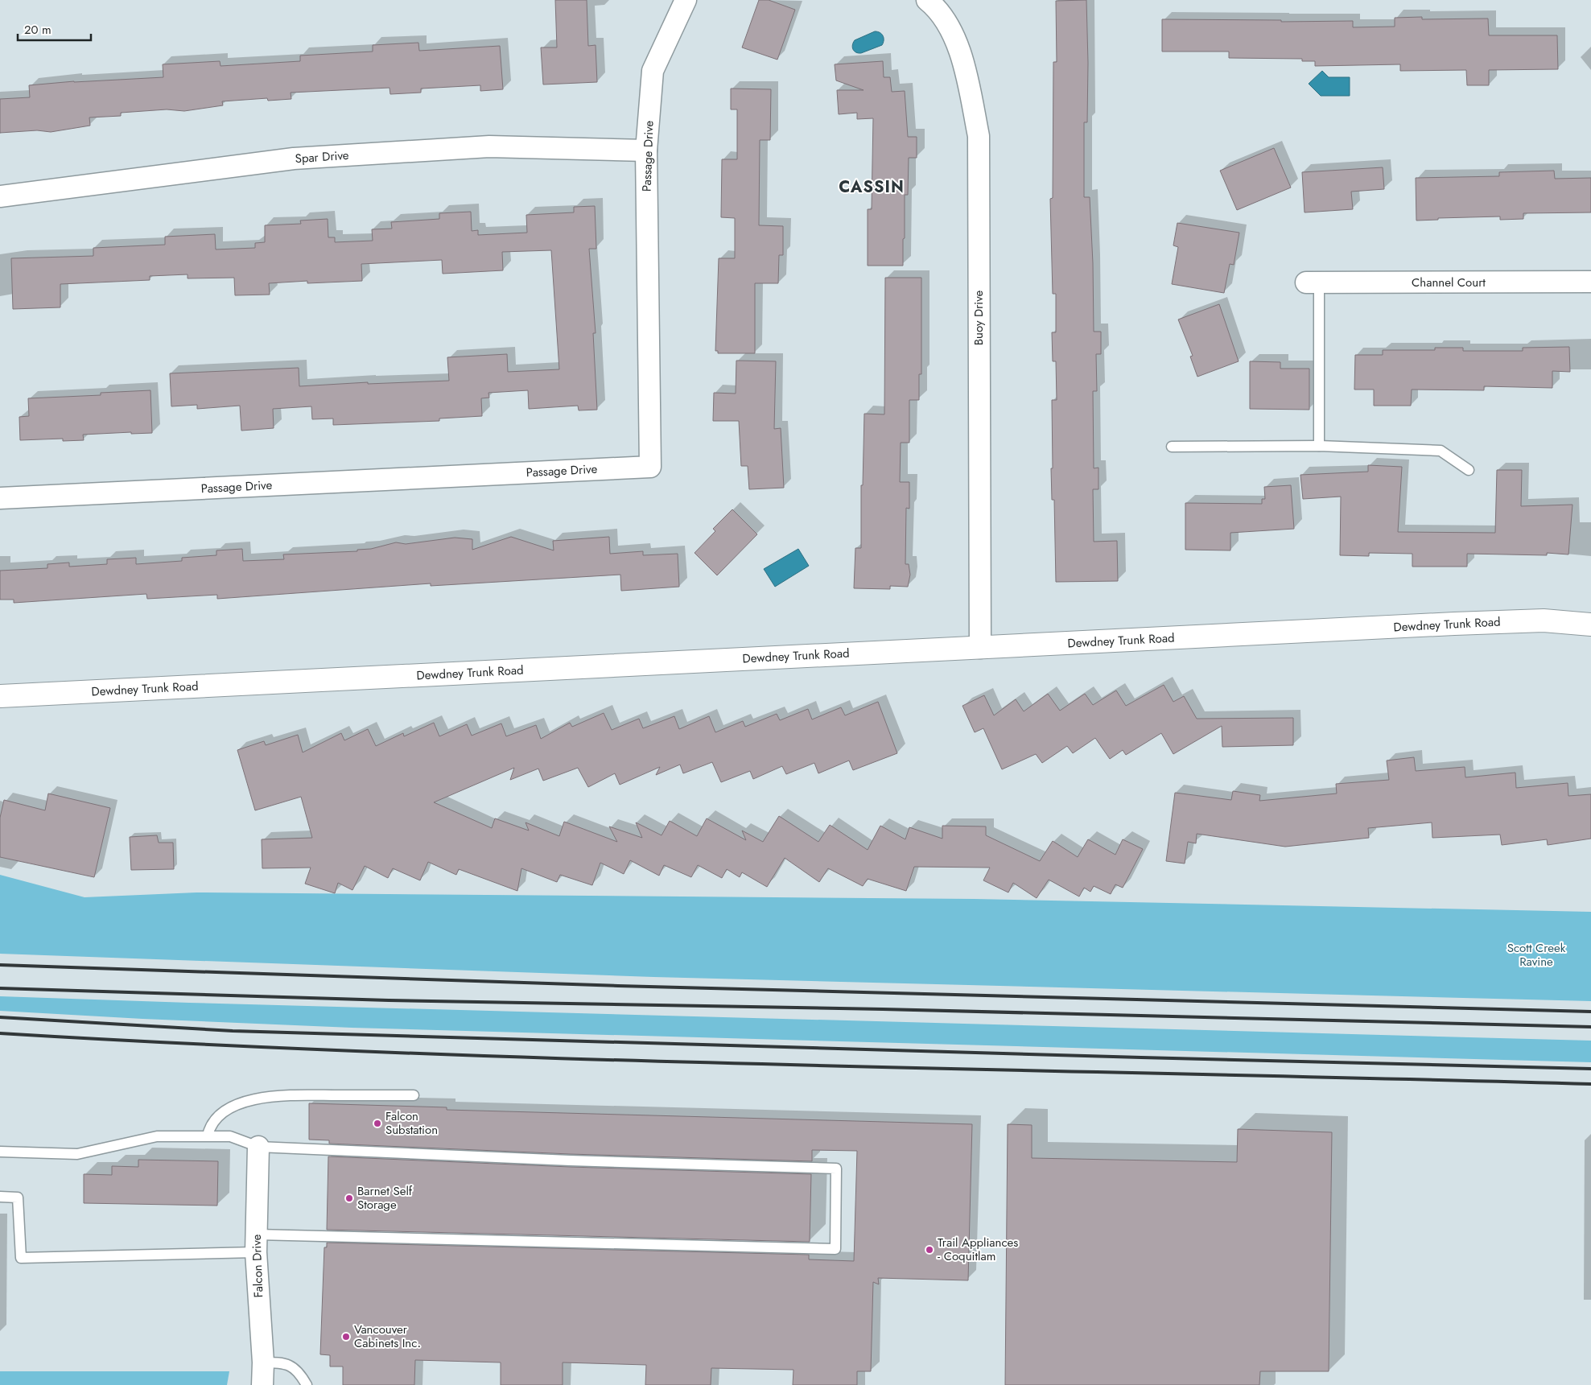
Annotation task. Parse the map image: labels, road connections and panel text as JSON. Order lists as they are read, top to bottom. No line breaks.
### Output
{"streets":{"main road":["Dewdney Trunk Road"],"street":["Passage Drive","Spar Drive","Channel Court","Buoy Drive","Falcon Drive"]},"crossings":[["Passage Drive","Spar Drive"],["Buoy Drive","Dewdney Trunk Road"]],"districts":["CASSIN"],"parks":["Scott Creek Ravine"],"places":["Falcon Substation","Barnet Self Storage","Trail Appliances - Coquitlam","Vancouver Cabinets Inc."],"scale_bar":"20 m"}
